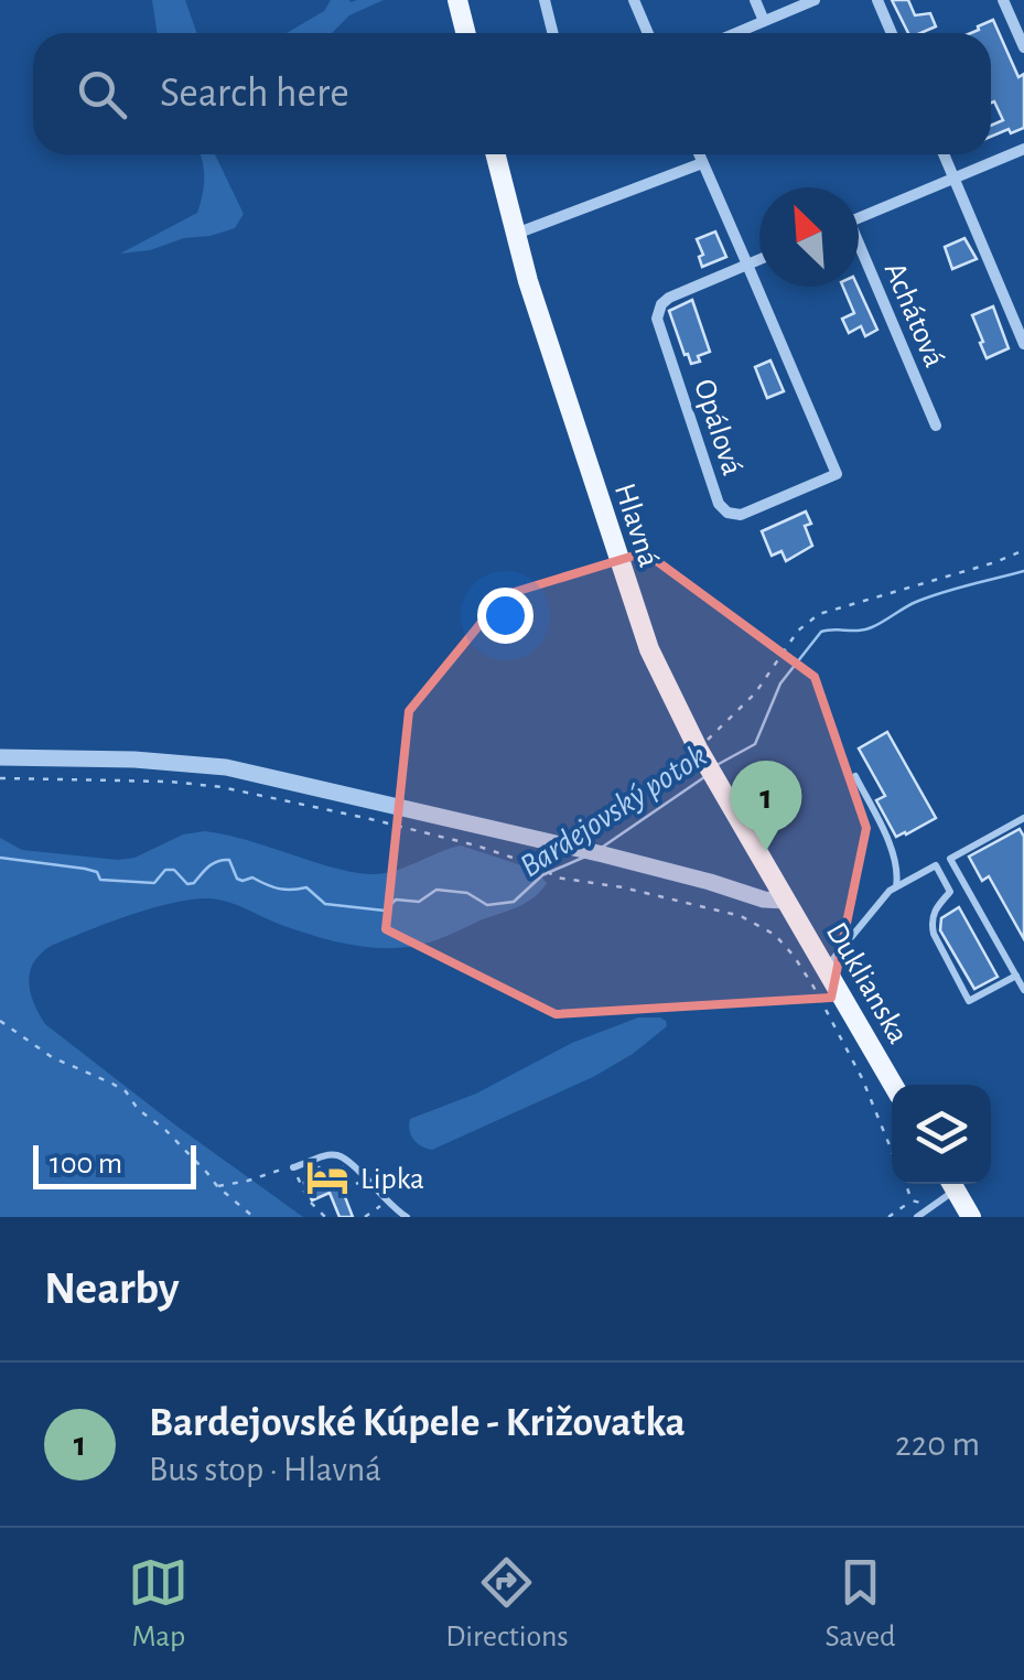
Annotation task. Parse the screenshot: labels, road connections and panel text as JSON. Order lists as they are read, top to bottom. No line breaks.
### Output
{"streets":{"main road":["Hlavná","Duklianska"],"street":["Achátová","Opálová"]},"crossings":[["Hlavná","Duklianska"]],"water":["Bardejovský potok"],"places":{"hotel":["Lipka"]},"scale_bar":"100 m","north":"top left","page":{"search":"Search here","pins":"1","scale":"100 m","heading":"Nearby","list":[{"mark":"1","name":"Bardejovské Kúpele - Križovatka","note":"Bus stop · Hlavná","value":"220 m"}],"nav":["Map","Directions","Saved"]}}
